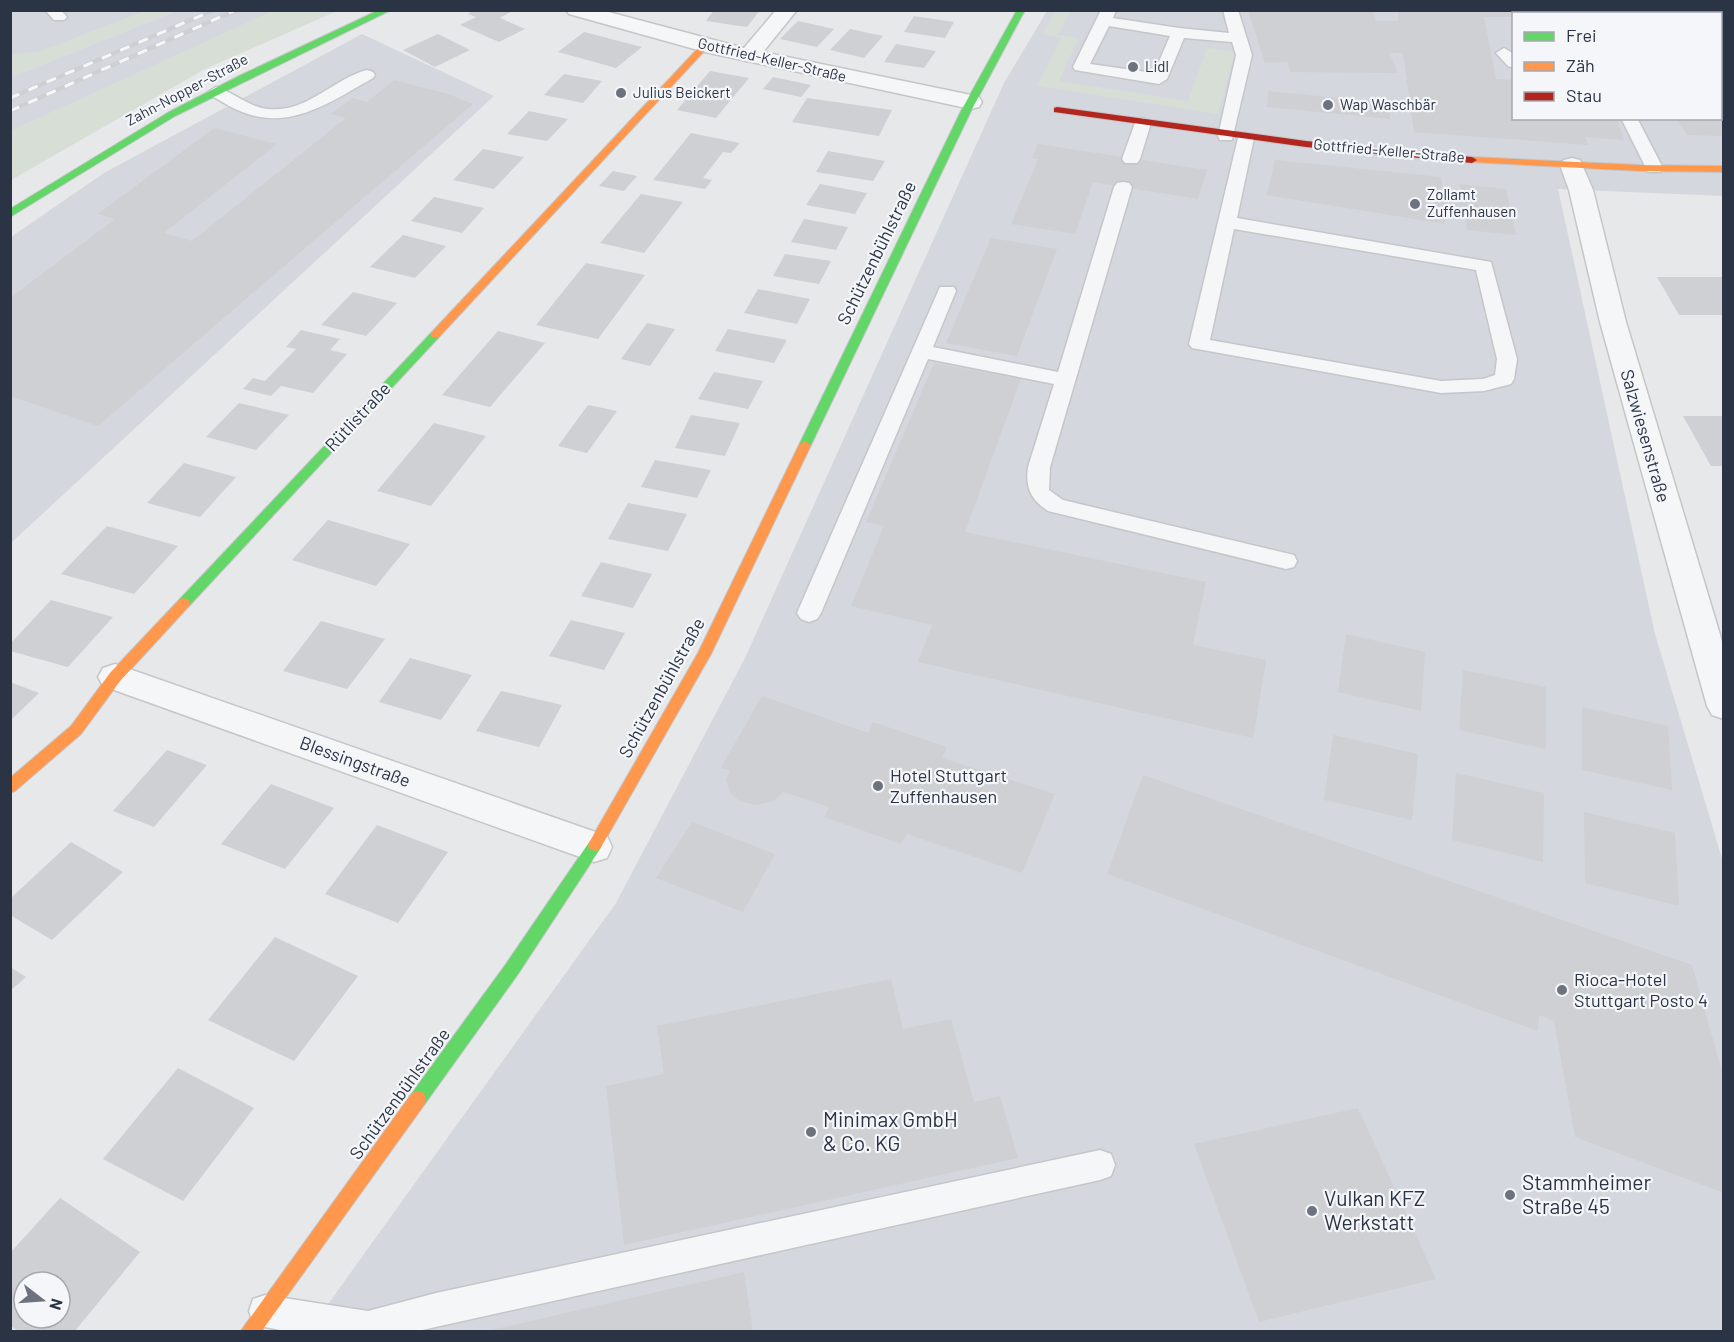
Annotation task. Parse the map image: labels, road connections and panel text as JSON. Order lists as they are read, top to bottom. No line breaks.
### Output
{"streets":{"street":["Gottfried-Keller-Straße","Zahn-Nopper-Straße","Schützenbühlstraße","Rütlistraße","Salzwiesenstraße","Blessingstraße"]},"crossings":[["Gottfried-Keller-Straße","Schützenbühlstraße"],["Gottfried-Keller-Straße","Rütlistraße"],["Gottfried-Keller-Straße","Salzwiesenstraße"],["Schützenbühlstraße","Blessingstraße"],["Rütlistraße","Blessingstraße"]],"places":["Lidl","Julius Beickert","Wap Waschbär","Zollamt Zuffenhausen","Hotel Stuttgart Zuffenhausen","Rioca-Hotel Stuttgart Posto 4","Minimax GmbH & Co. KG","Stammheimer Straße 45","Vulkan KFZ Werkstatt"],"legend":["Frei","Zäh","Stau"],"north":"right"}
